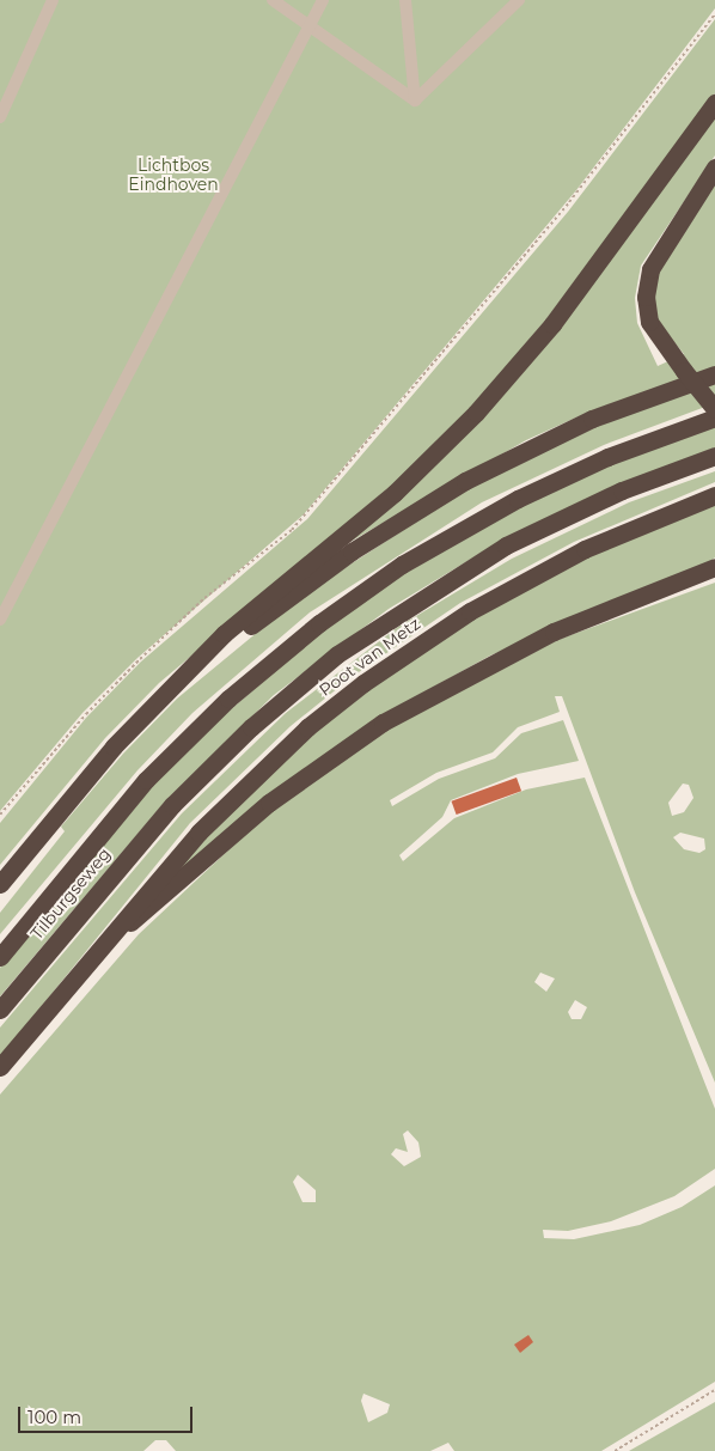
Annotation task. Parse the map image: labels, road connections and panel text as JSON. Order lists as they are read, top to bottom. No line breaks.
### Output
{"streets":{"highway":["Poot van Metz","Tilburgseweg"]},"crossings":[["Poot van Metz","Tilburgseweg"]],"parks":["Lichtbos Eindhoven"],"scale_bar":"100 m"}
